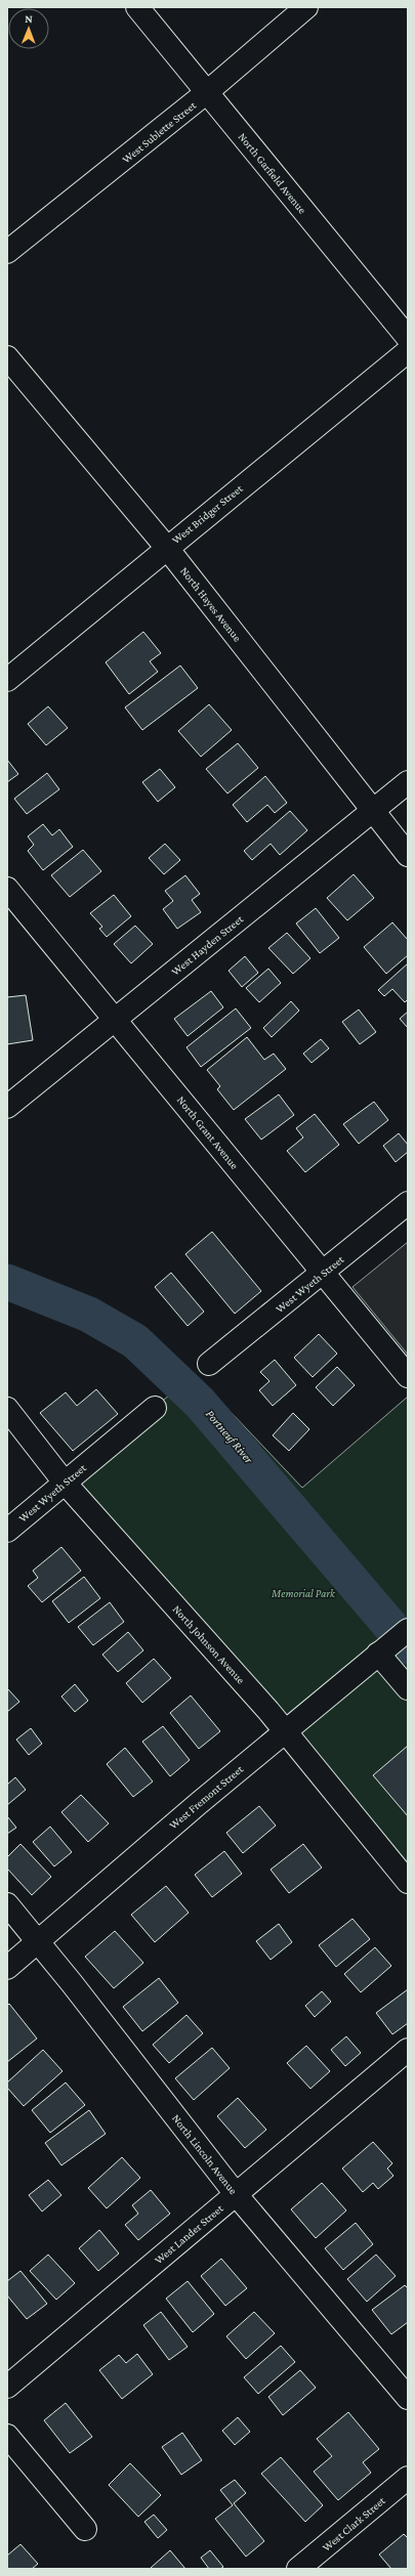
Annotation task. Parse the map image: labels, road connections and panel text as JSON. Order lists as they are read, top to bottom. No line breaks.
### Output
{"streets":{"street":["West Sublette Street","North Garfield Avenue","West Bridger Street","North Hayes Avenue","West Hayden Street","North Grant Avenue","West Wyeth Street","North Johnson Avenue","West Fremont Street","North Lincoln Avenue","West Lander Street","West Clark Street"]},"crossings":[["West Sublette Street","North Garfield Avenue"],["West Bridger Street","North Hayes Avenue"],["North Hayes Avenue","West Hayden Street"],["West Hayden Street","North Grant Avenue"],["North Grant Avenue","West Wyeth Street"],["West Wyeth Street","North Johnson Avenue"],["North Johnson Avenue","West Fremont Street"],["West Fremont Street","North Lincoln Avenue"],["North Lincoln Avenue","West Lander Street"]],"water":["Portneuf River"],"parks":["Memorial Park"],"north":"top"}
